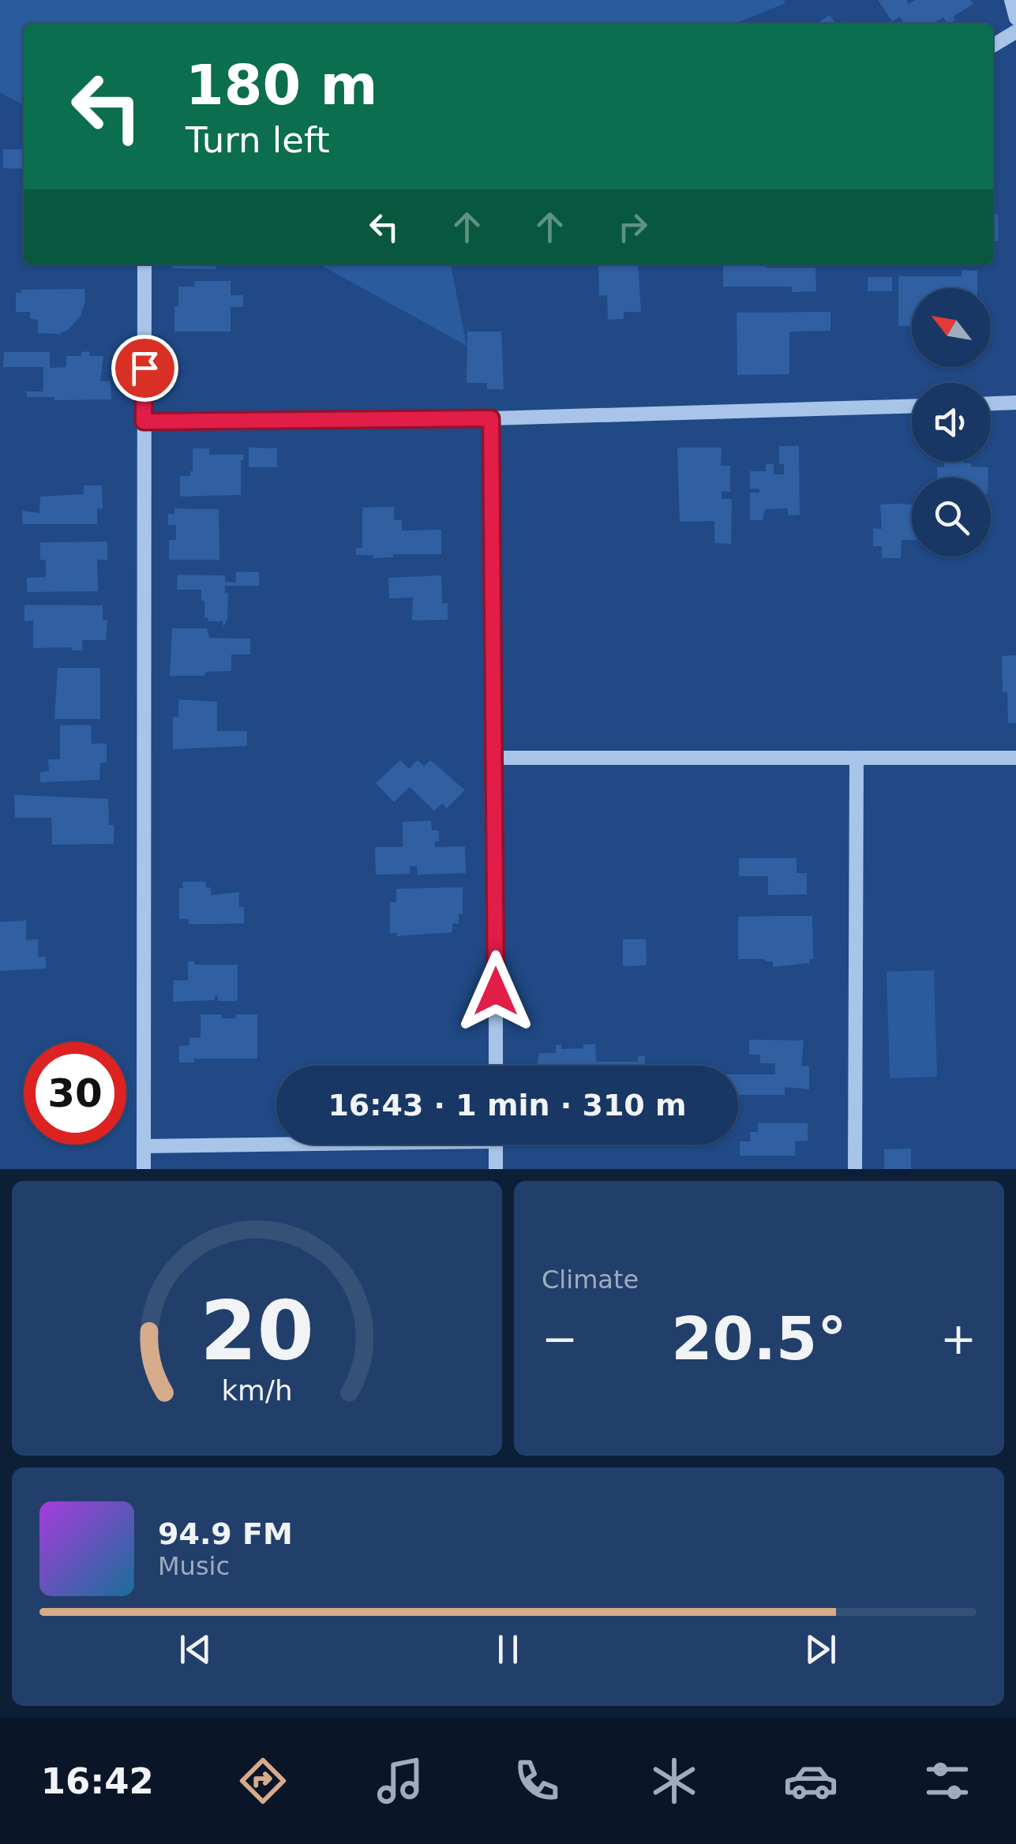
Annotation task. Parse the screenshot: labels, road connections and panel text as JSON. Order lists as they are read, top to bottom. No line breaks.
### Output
{"north":"top left","page":{"turn":["180 m","Turn left"],"limit":"30","trip":"16:43 · 1 min · 310 m","tile":"Climate","heat":["−","20.5°","+"],"song":["94.9 FM","Music"],"tabs":"16:42","gauge":["20","km/h"]}}
